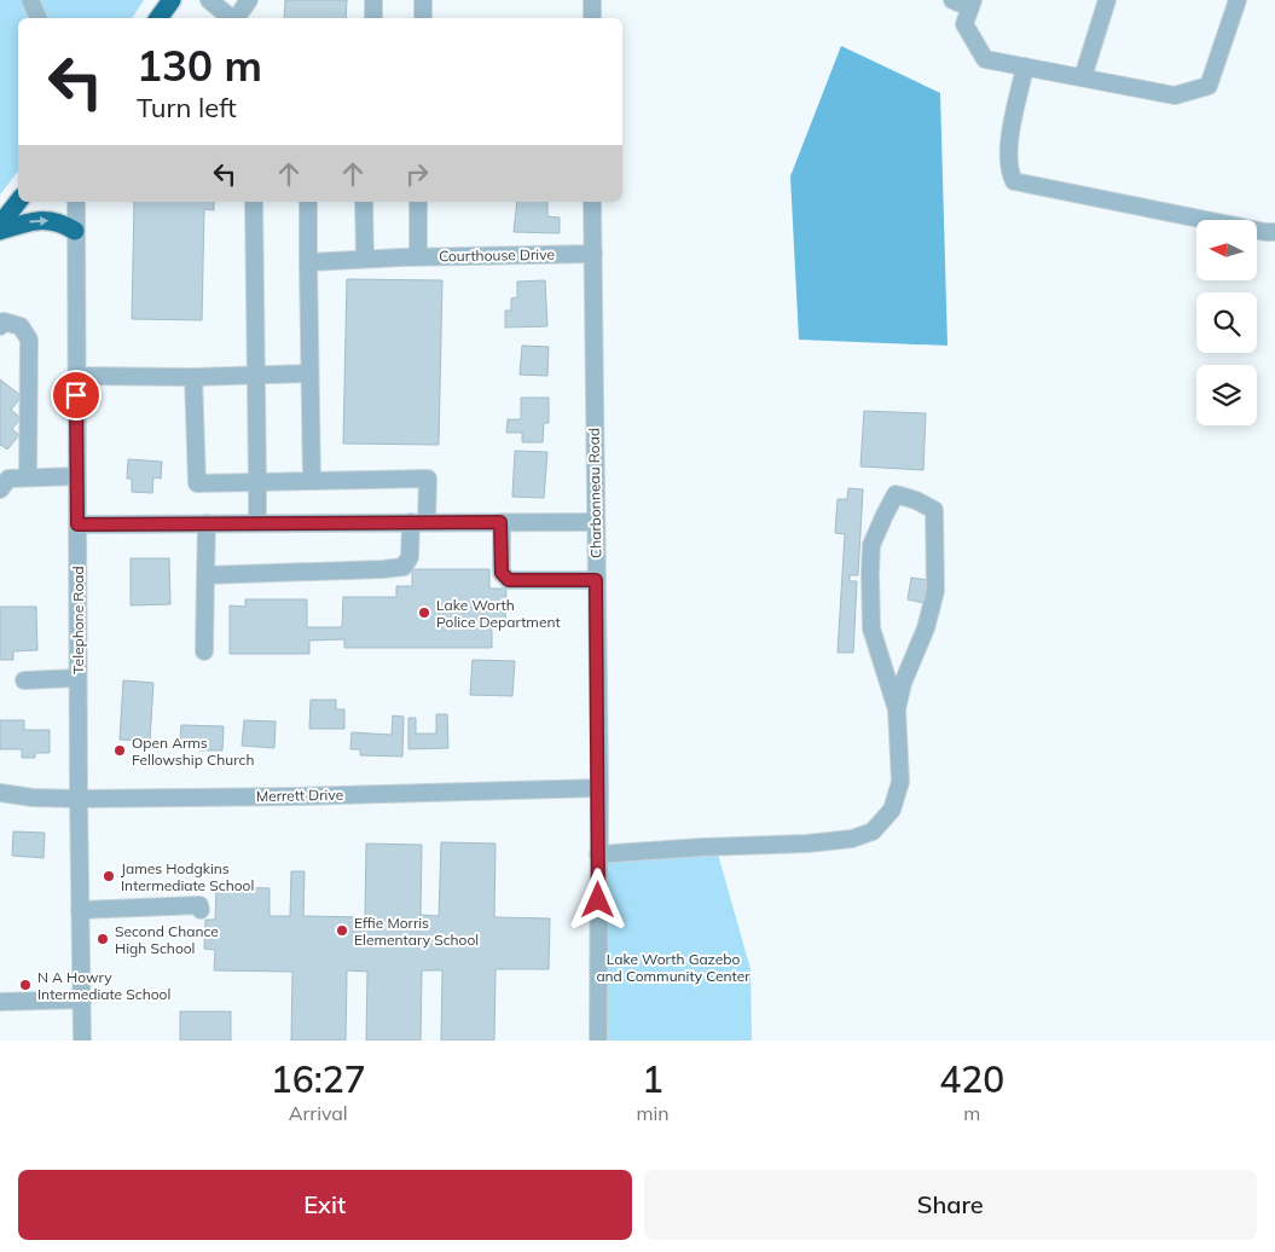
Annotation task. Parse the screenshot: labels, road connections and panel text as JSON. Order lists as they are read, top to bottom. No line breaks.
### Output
{"streets":{"street":["Courthouse Drive","Charbonneau Road","Telephone Road","Merrett Drive"]},"crossings":[["Courthouse Drive","Charbonneau Road"],["Charbonneau Road","Merrett Drive"],["Telephone Road","Merrett Drive"]],"parks":["Lake Worth Gazebo and Community Center"],"places":["Lake Worth Police Department","Open Arms Fellowship Church","James Hodgkins Intermediate School","Effie Morris Elementary School","Second Chance High School","N A Howry Intermediate School"],"north":"left","page":{"turn":["130 m","Turn left"],"eta":["16:27","Arrival","1","min","420","m"],"buttons":["Exit","Share"]}}
